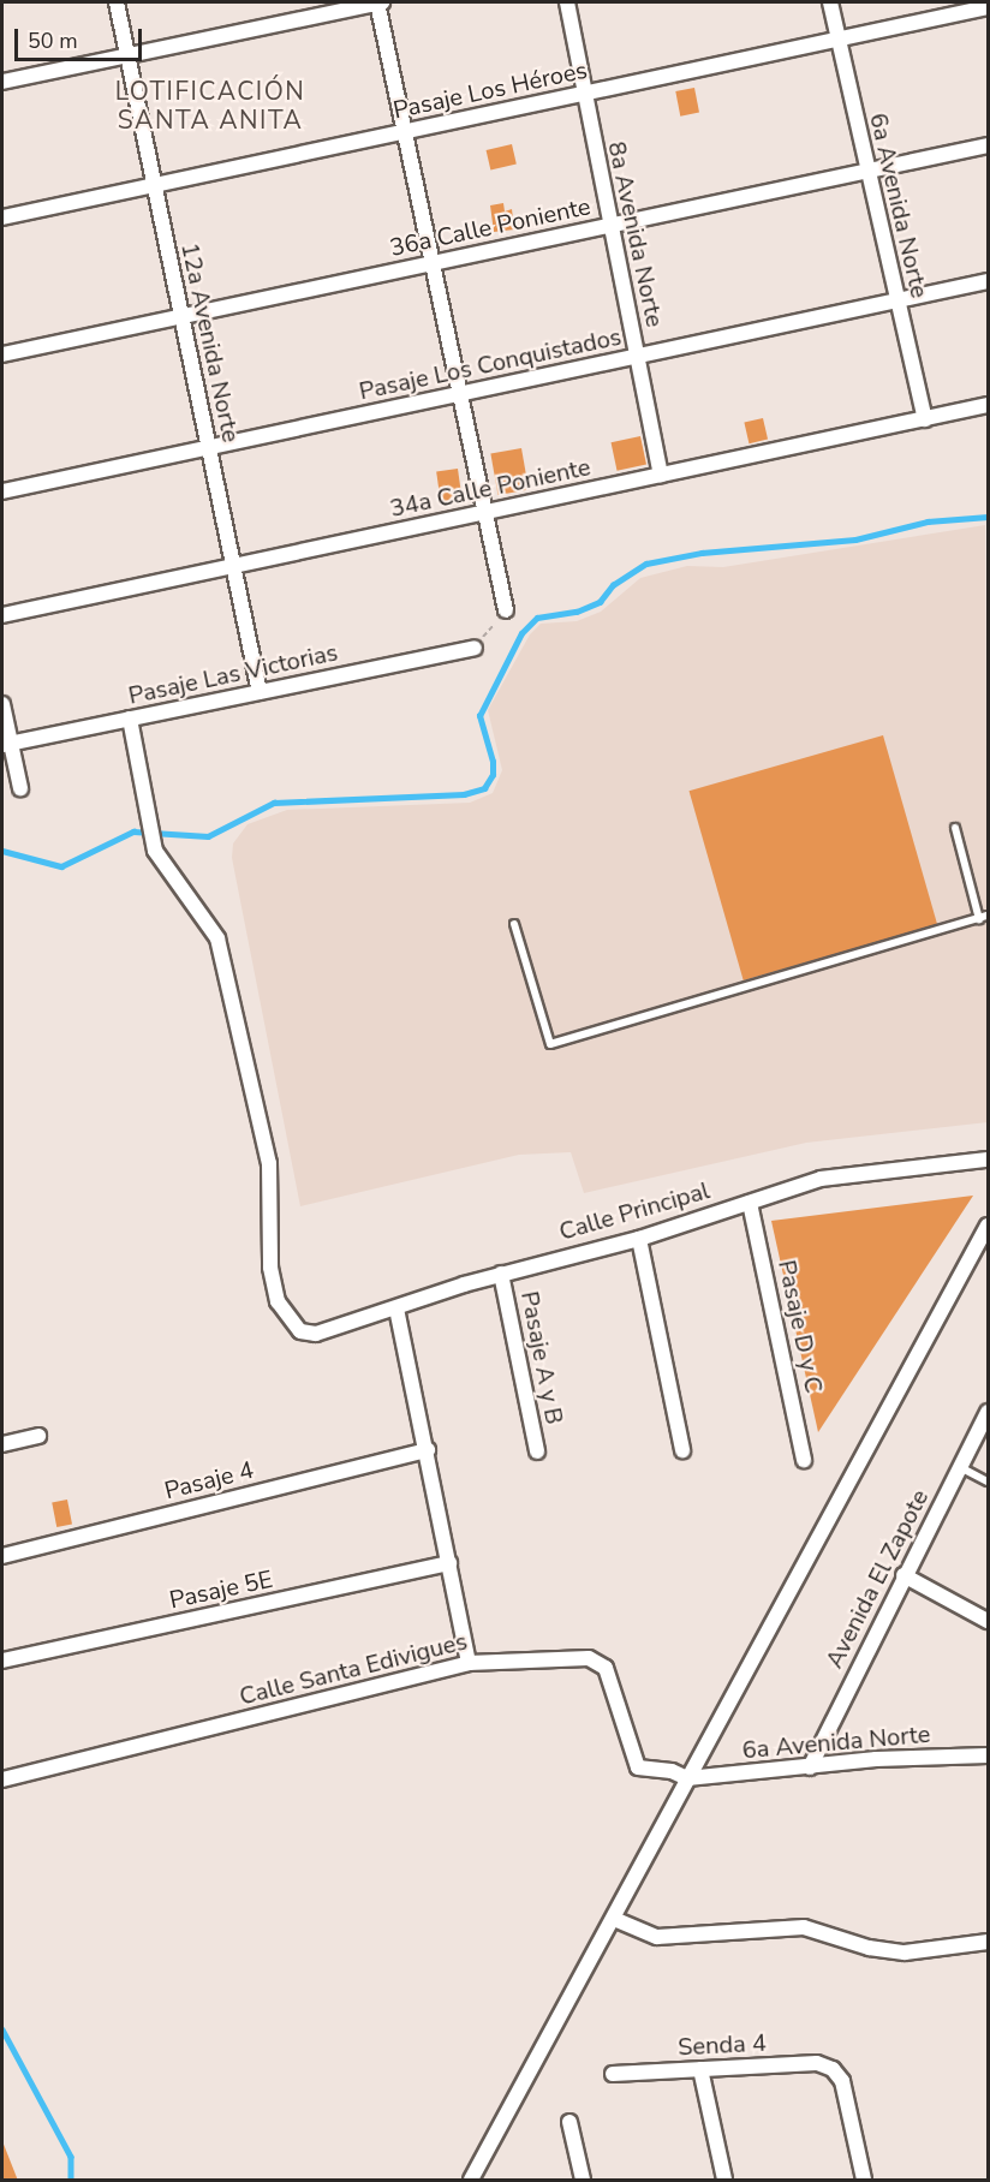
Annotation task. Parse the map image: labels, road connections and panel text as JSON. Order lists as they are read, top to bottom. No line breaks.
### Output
{"streets":{"street":["Pasaje Los Héroes","6a Avenida Norte","36a Calle Poniente","8a Avenida Norte","12a Avenida Norte","Pasaje Los Conquistados","34a Calle Poniente","Pasaje Las Victorias","Calle Principal","Pasaje D y C","Pasaje A y B","Pasaje 4","Avenida El Zapote","Pasaje 5E","Calle Santa Edivigues","Senda 4"]},"crossings":[["Pasaje Los Héroes","6a Avenida Norte"],["Pasaje Los Héroes","8a Avenida Norte"],["Pasaje Los Héroes","12a Avenida Norte"],["6a Avenida Norte","36a Calle Poniente"],["6a Avenida Norte","Pasaje Los Conquistados"],["6a Avenida Norte","34a Calle Poniente"],["6a Avenida Norte","Avenida El Zapote"],["6a Avenida Norte","Calle Santa Edivigues"],["36a Calle Poniente","8a Avenida Norte"],["36a Calle Poniente","12a Avenida Norte"],["8a Avenida Norte","Pasaje Los Conquistados"],["8a Avenida Norte","34a Calle Poniente"],["12a Avenida Norte","Pasaje Los Conquistados"],["12a Avenida Norte","34a Calle Poniente"],["12a Avenida Norte","Pasaje Las Victorias"],["Pasaje Las Victorias","Calle Principal"],["Calle Principal","Pasaje D y C"],["Calle Principal","Pasaje A y B"]],"districts":["LOTIFICACIÓN SANTA ANITA"],"scale_bar":"50 m"}
